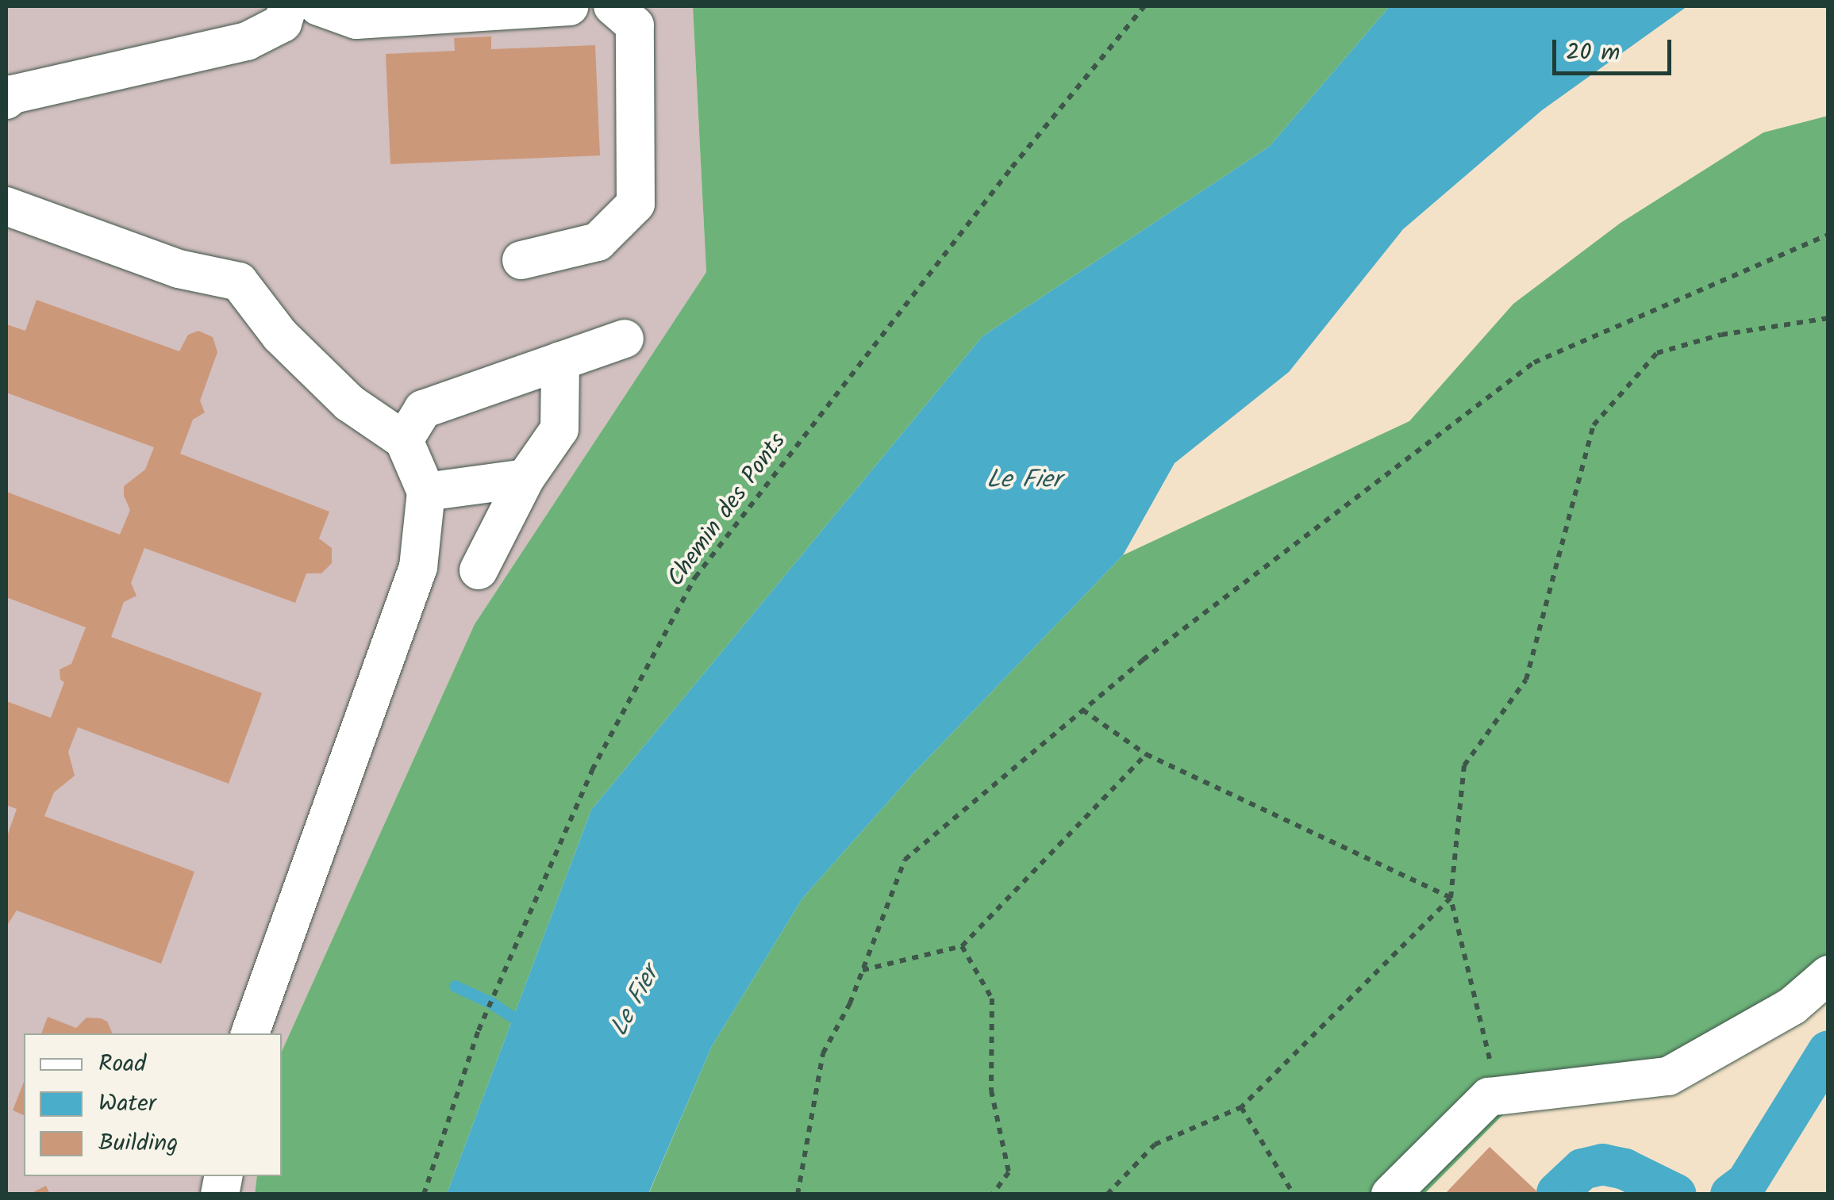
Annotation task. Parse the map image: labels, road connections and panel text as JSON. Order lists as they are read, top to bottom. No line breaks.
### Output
{"streets":{"path":["Chemin des Ponts"]},"water":["Le Fier"],"legend":["Road","Water","Building"],"scale_bar":"20 m"}
